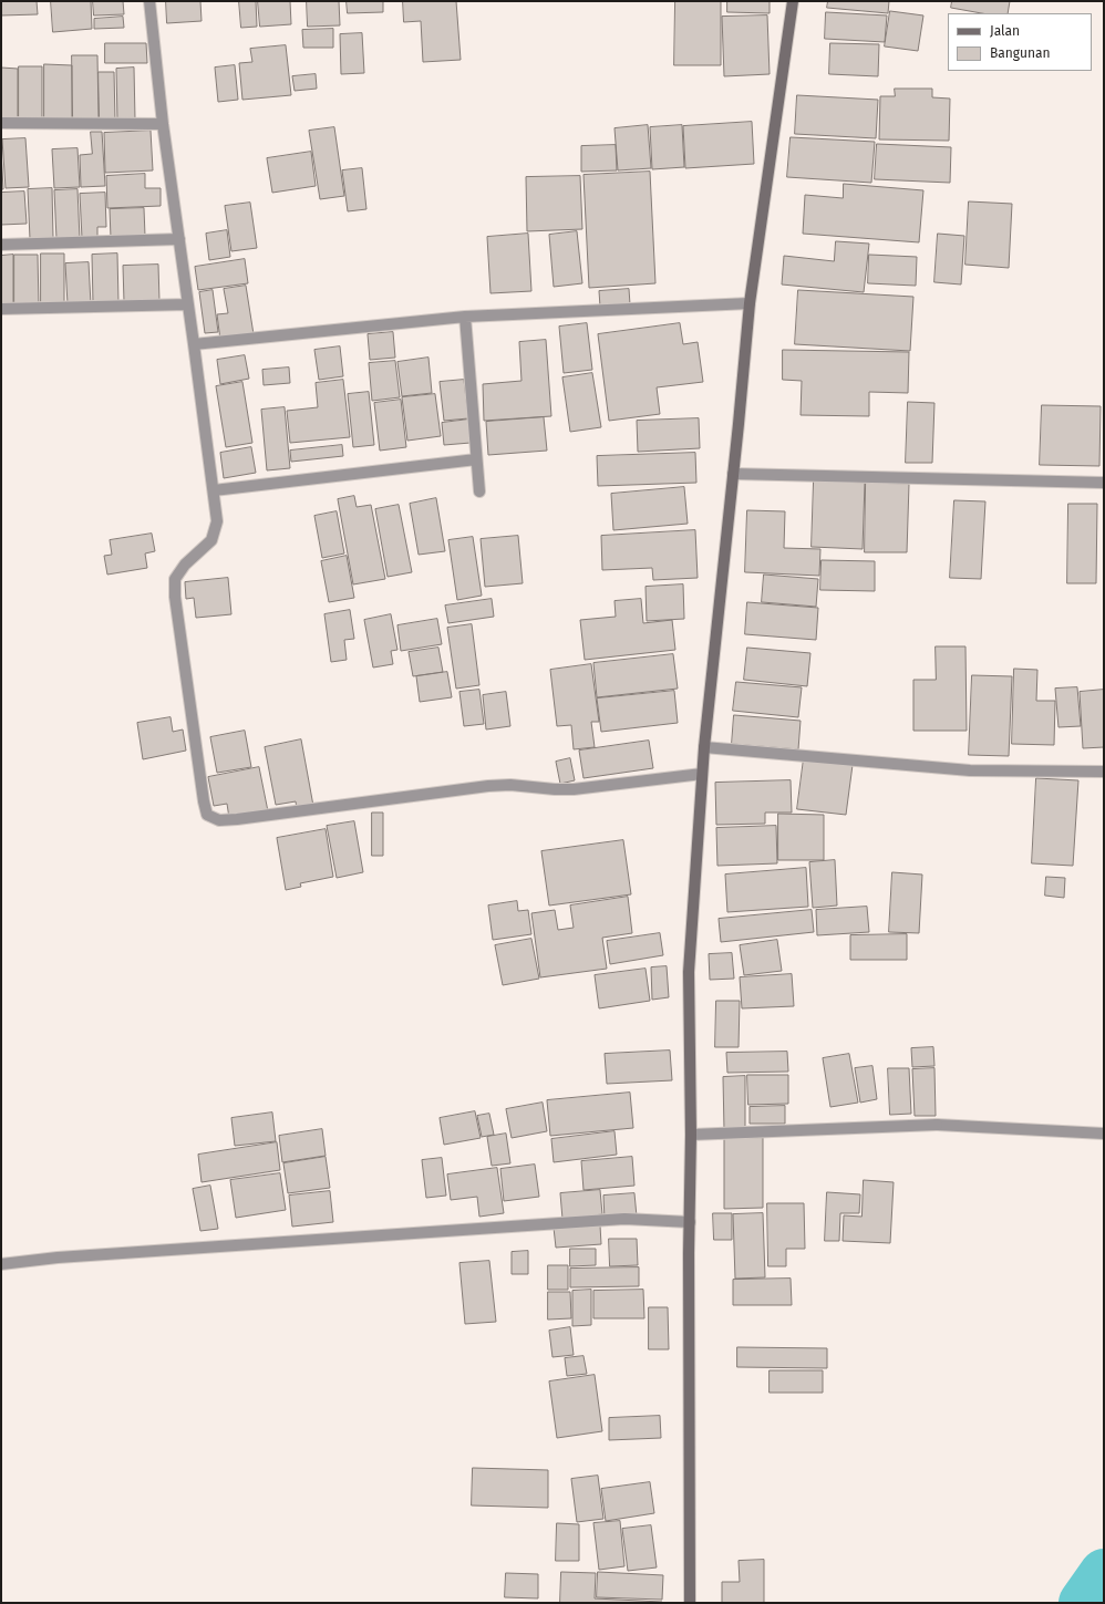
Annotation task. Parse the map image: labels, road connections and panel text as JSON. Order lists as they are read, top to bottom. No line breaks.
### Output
{"legend":["Jalan","Bangunan"]}
